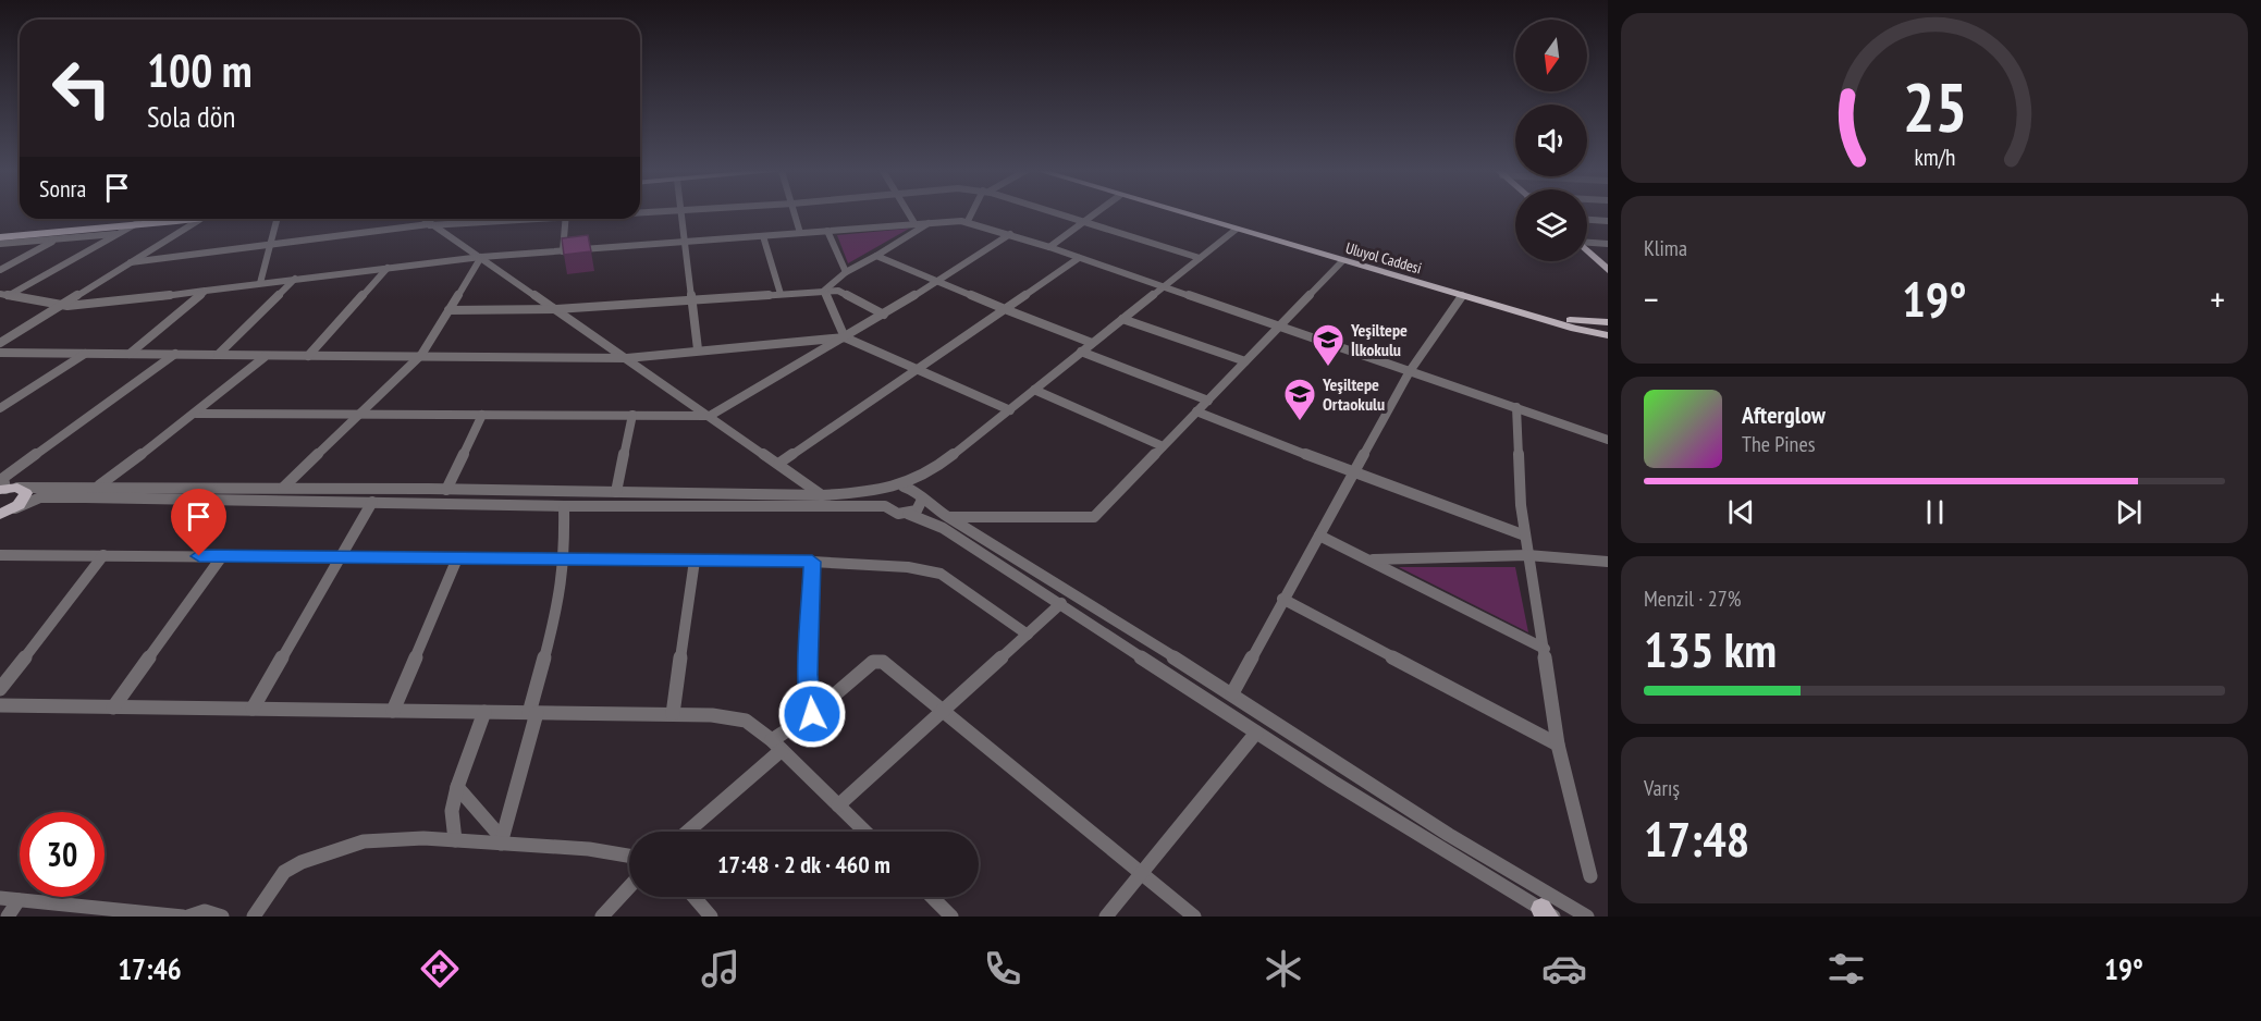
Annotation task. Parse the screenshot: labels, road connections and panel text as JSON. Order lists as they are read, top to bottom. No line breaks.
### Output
{"streets":{"main road":["Uluyol Caddesi"]},"places":{"school or university":["Yeşiltepe İlkokulu","Yeşiltepe Ortaokulu"]},"north":"bottom","page":{"turn":["100 m","Sola dön"],"then":"Sonra","tile":["Klima",["Menzil · 27%","135 km"],["Varış","17:48"]],"heat":["−","19°","+"],"song":["Afterglow","The Pines"],"limit":"30","trip":"17:48 · 2 dk · 460 m","tabs":["17:46","19°"],"gauge":["25","km/h"]}}
